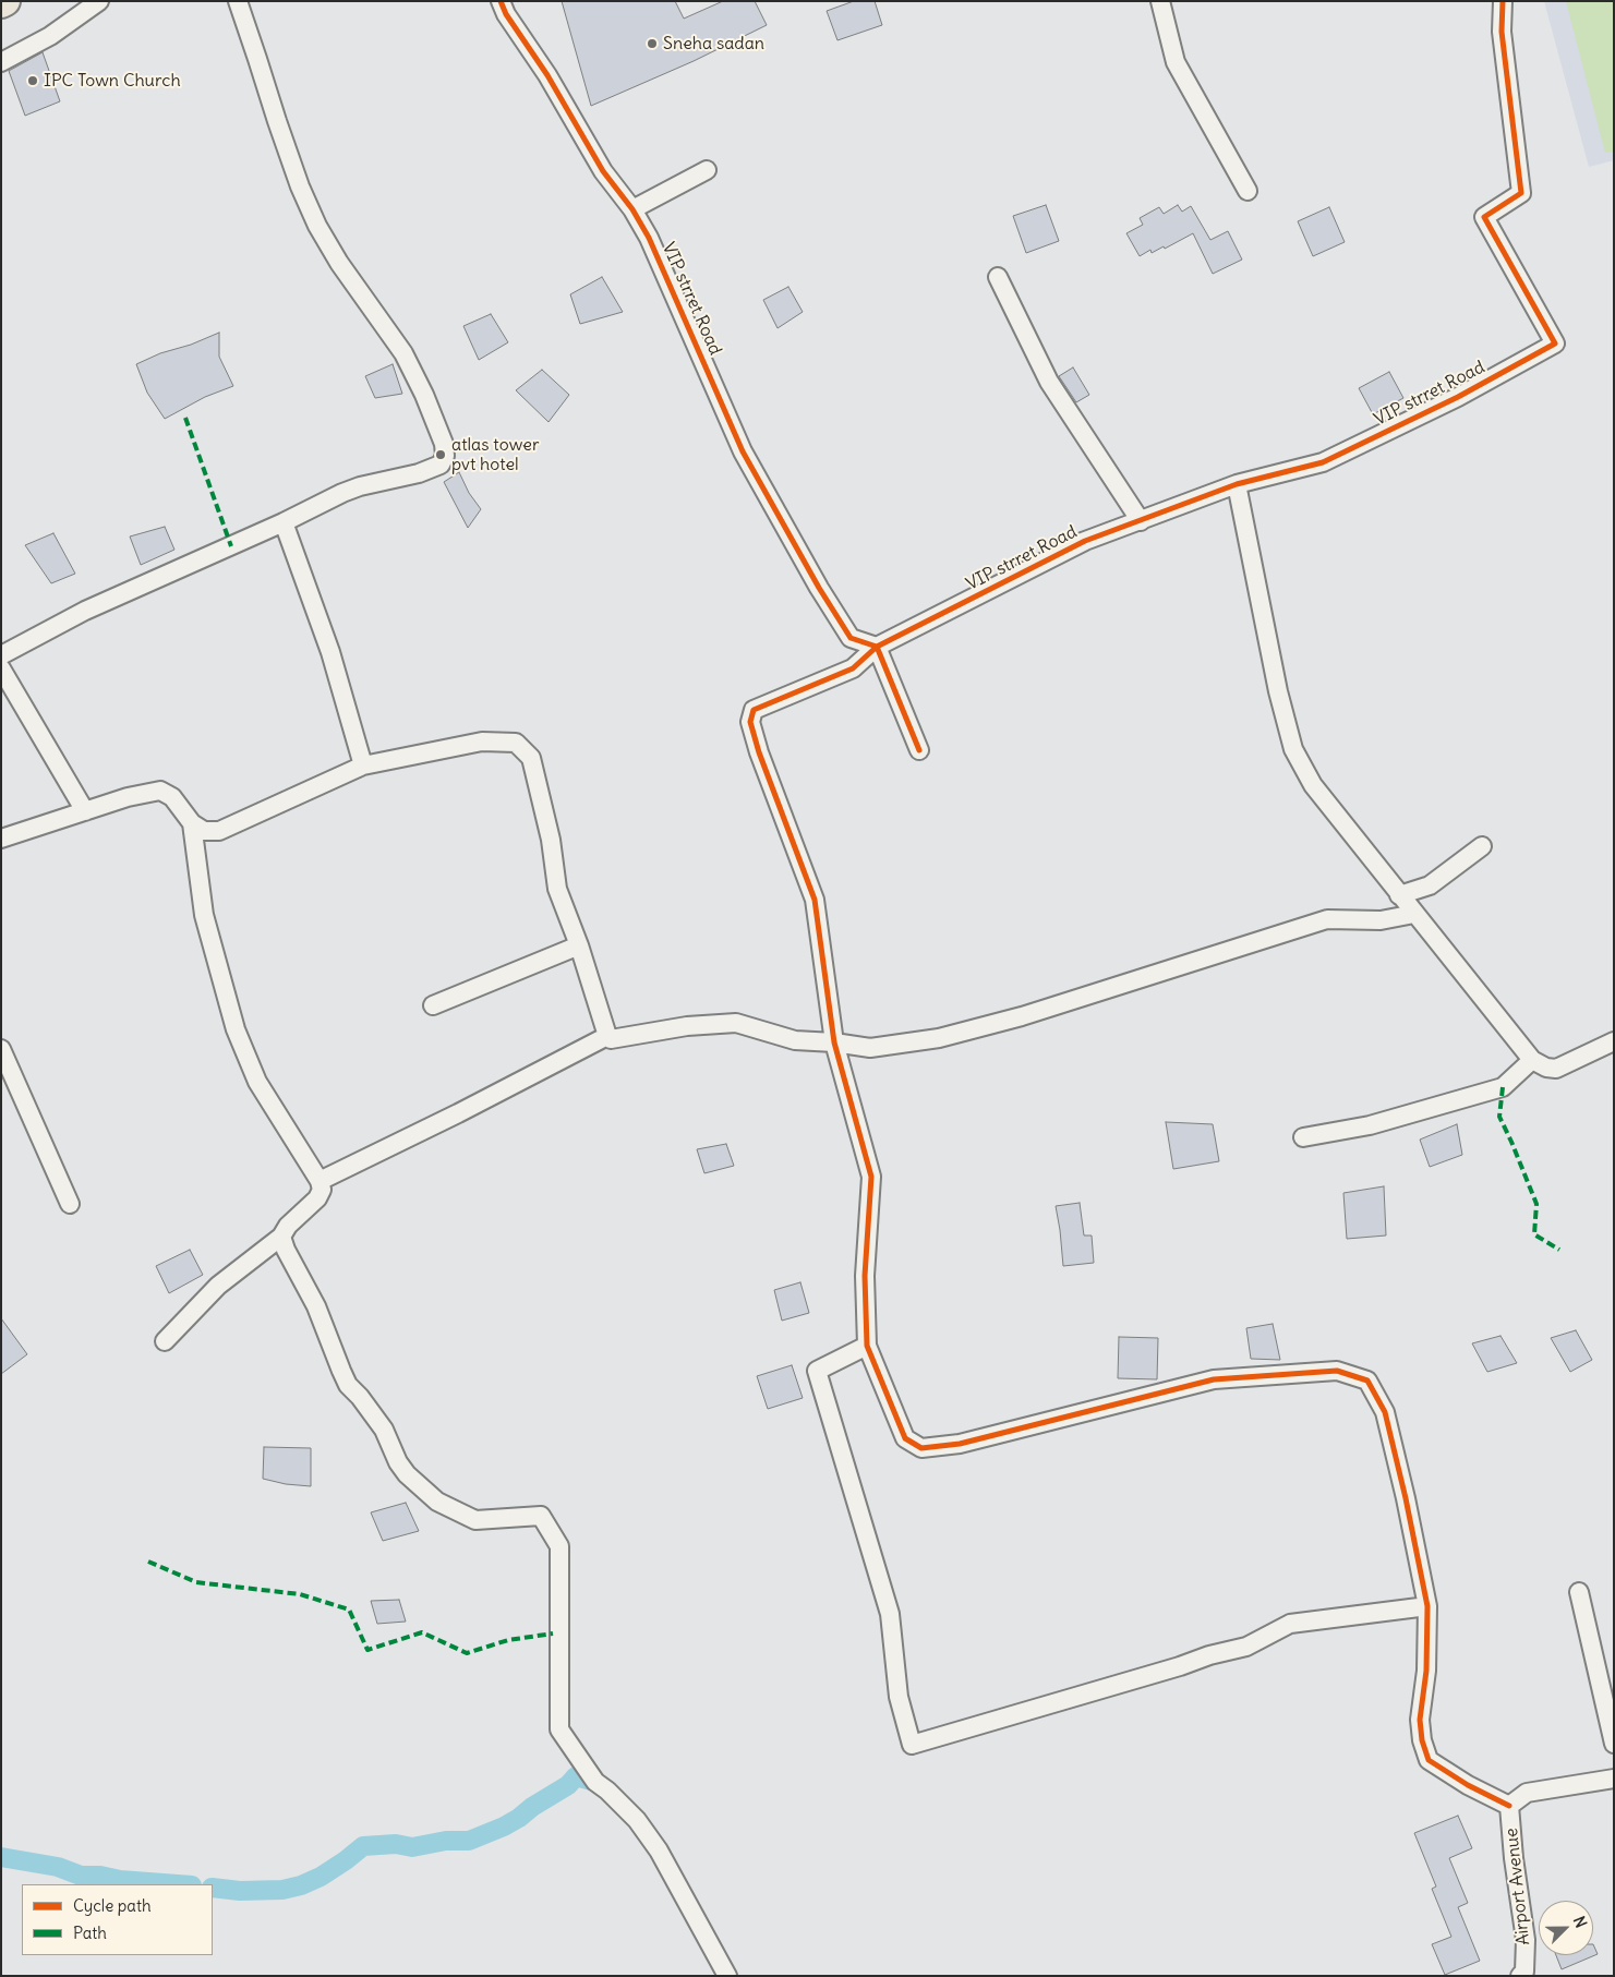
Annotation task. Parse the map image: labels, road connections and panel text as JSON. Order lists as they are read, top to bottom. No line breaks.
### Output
{"streets":{"street":["VIP strret Road","Airport Avenue"]},"places":["Sneha sadan","IPC Town Church","atlas tower pvt hotel"],"legend":["Cycle path","Path"],"north":"top right"}
